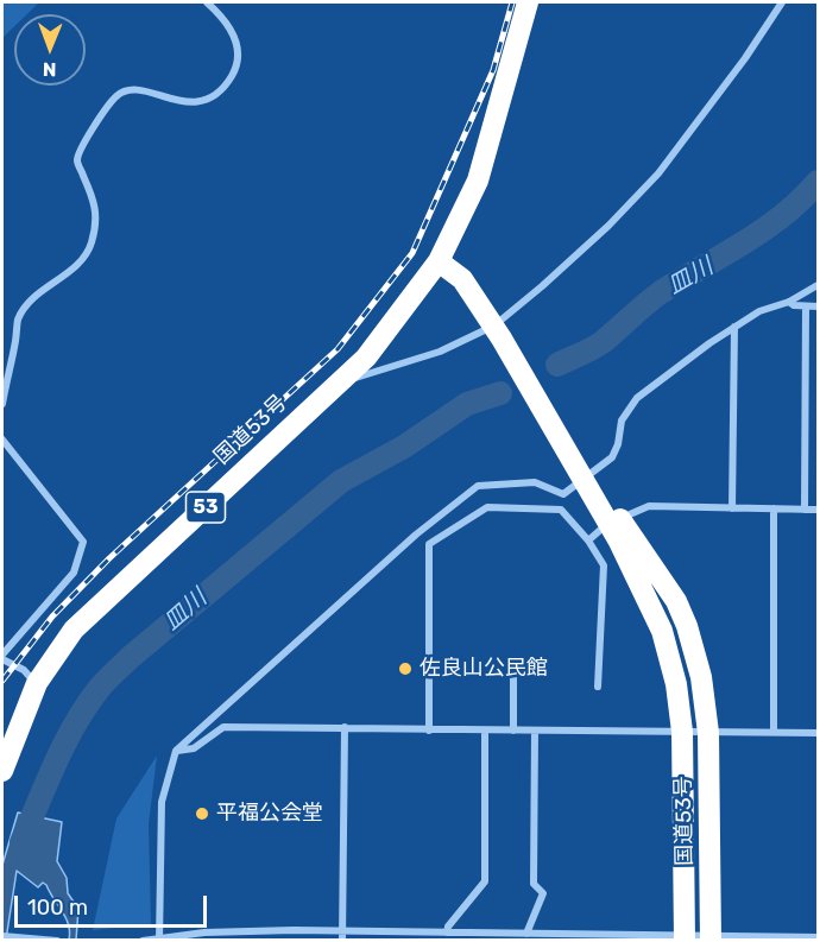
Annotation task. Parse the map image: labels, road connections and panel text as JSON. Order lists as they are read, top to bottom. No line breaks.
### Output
{"streets":{"highway":["国道53号","53"]},"water":["皿川"],"places":["佐良山公民館","平福公会堂"],"scale_bar":"100 m","north":"bottom"}
